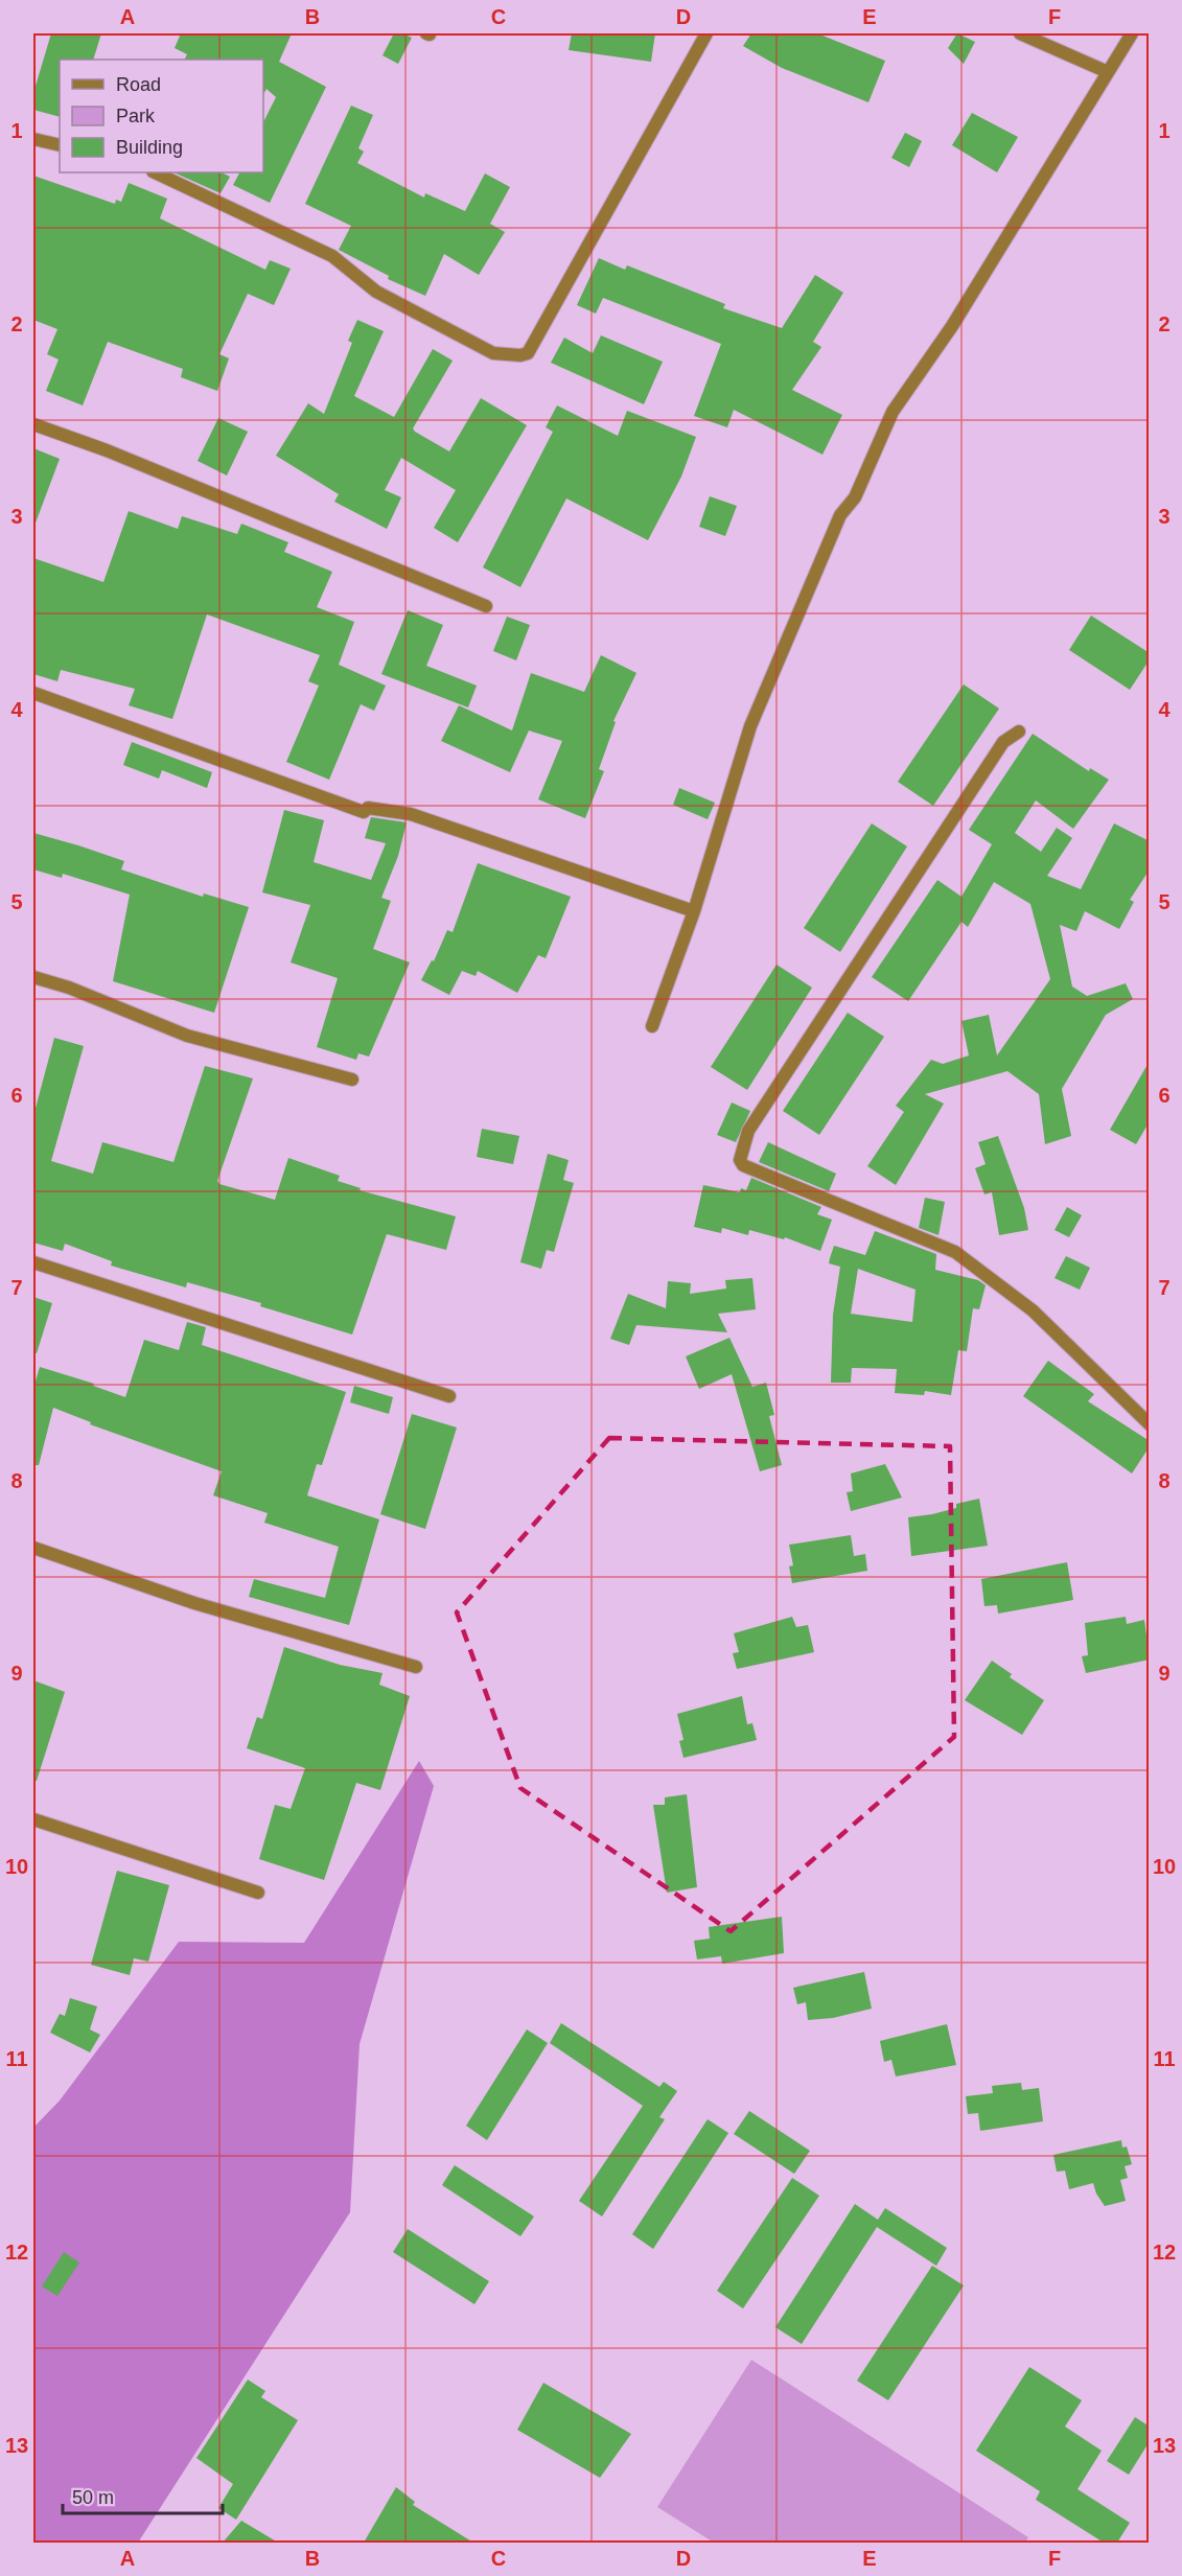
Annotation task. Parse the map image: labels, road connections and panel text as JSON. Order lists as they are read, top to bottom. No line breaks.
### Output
{"legend":["Road","Park","Building"],"scale_bar":"50 m","grid":{"columns":["A","B","C","D","E","F"],"rows":["1","2","3","4","5","6","7","8","9","10","11","12","13"]}}
